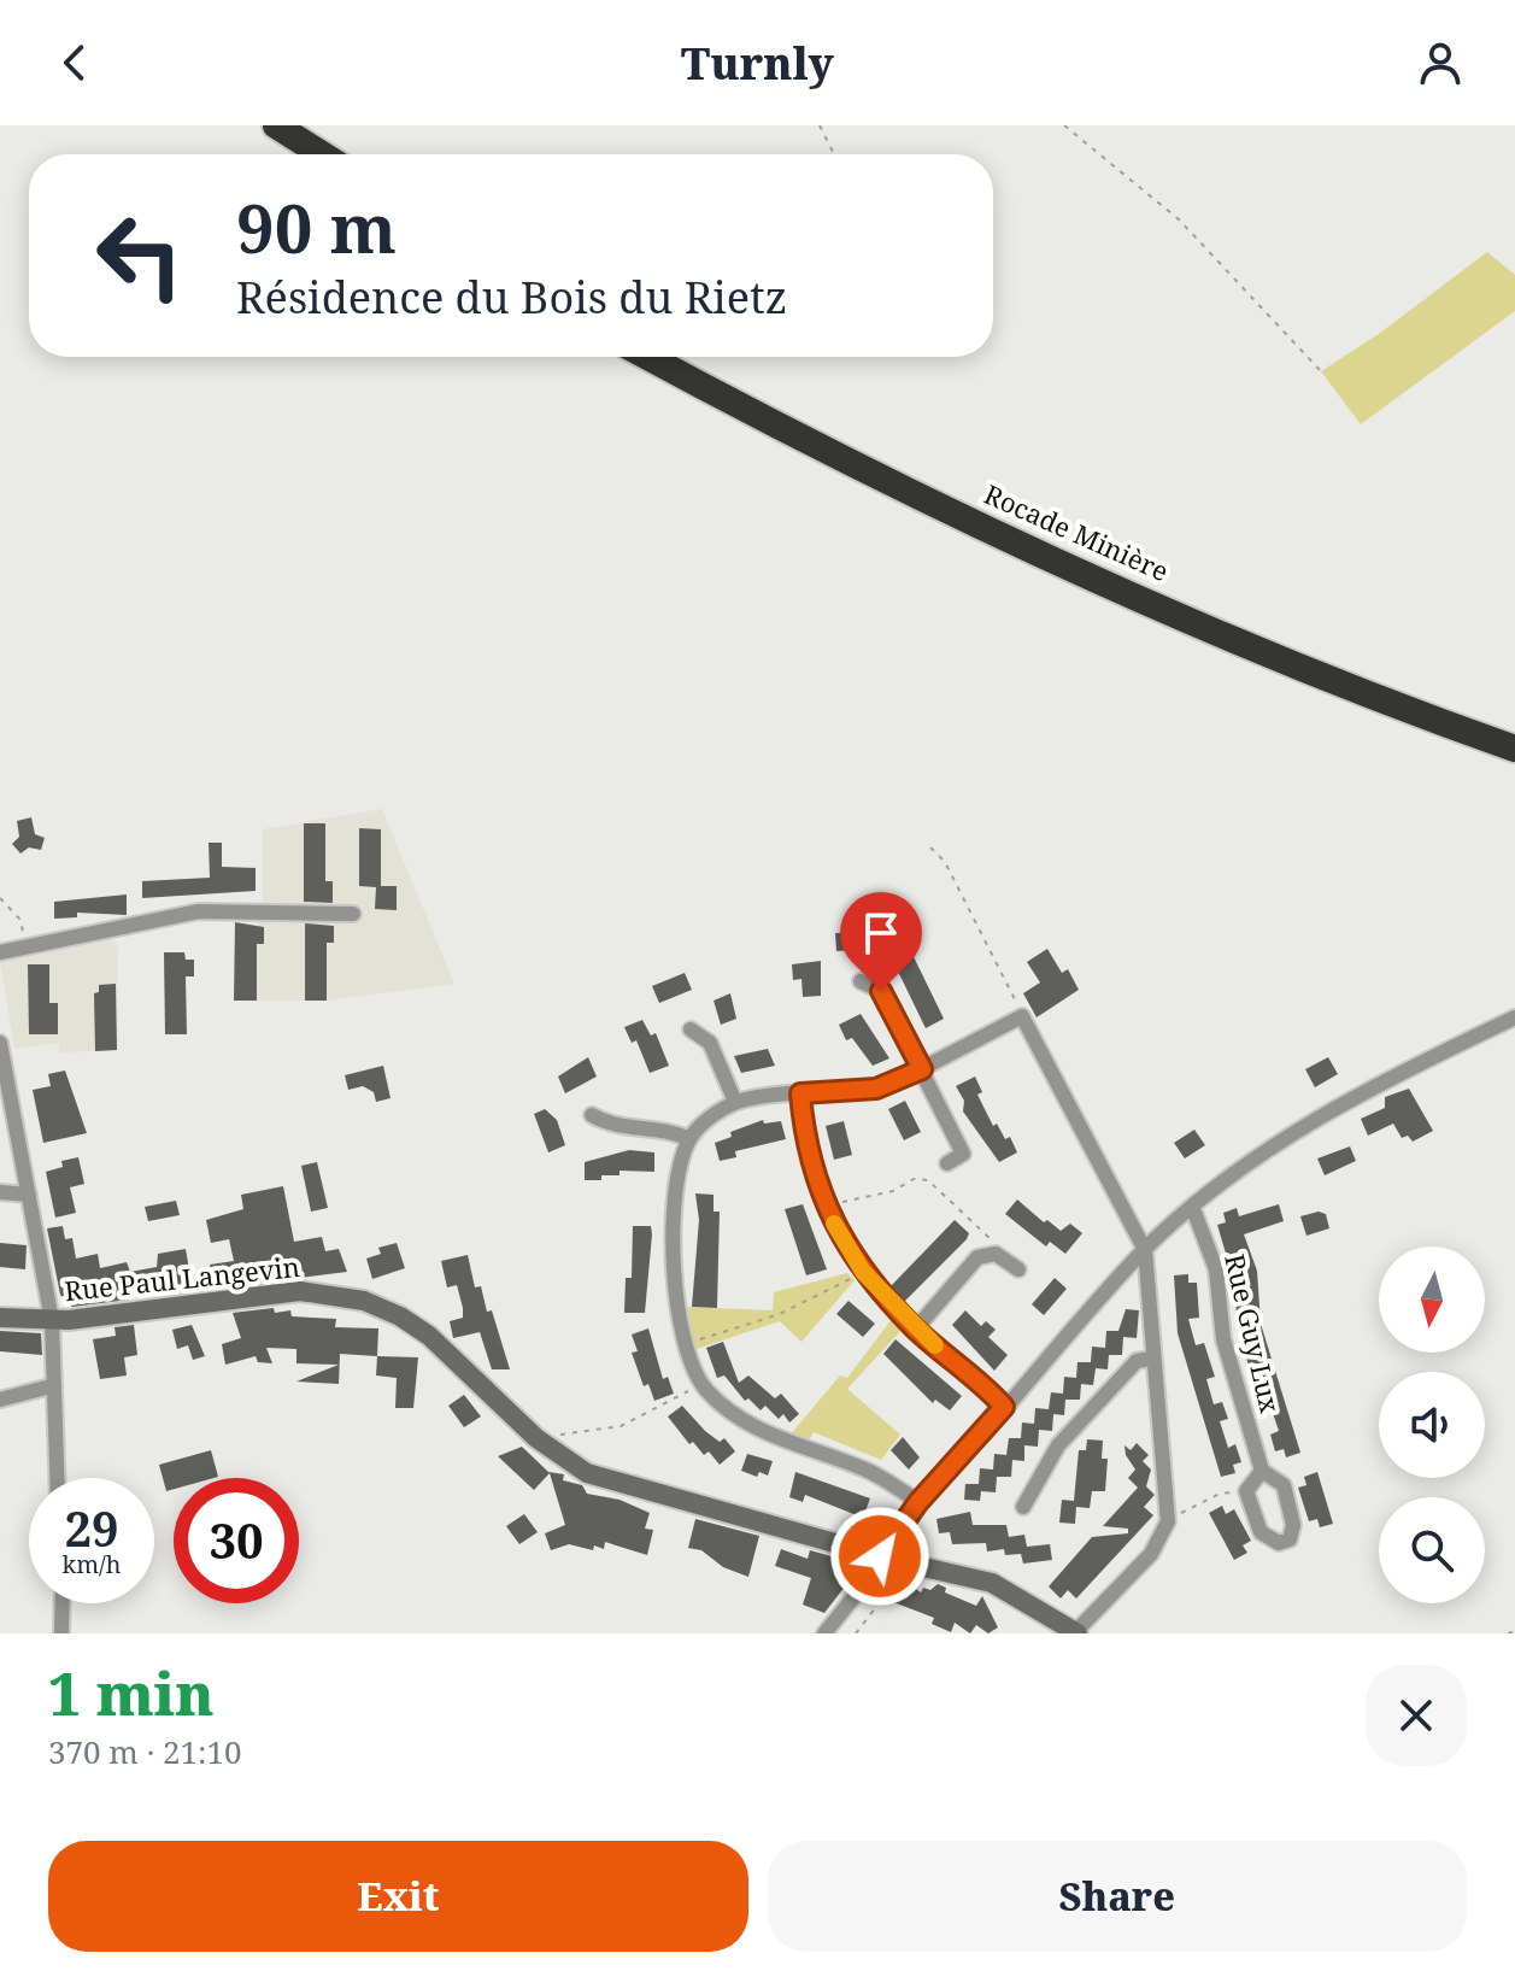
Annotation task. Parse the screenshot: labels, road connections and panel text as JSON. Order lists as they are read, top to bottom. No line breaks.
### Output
{"streets":{"highway":["Rocade Minière"],"street":["Rue Paul Langevin","Rue Guy Lux"]},"north":"bottom","page":{"header":"Turnly","turn":["90 m","Résidence du Bois du Rietz"],"speed":"29 km/h","limit":"30","heading":["1 min","370 m · 21:10"],"buttons":["Exit","Share"]}}
